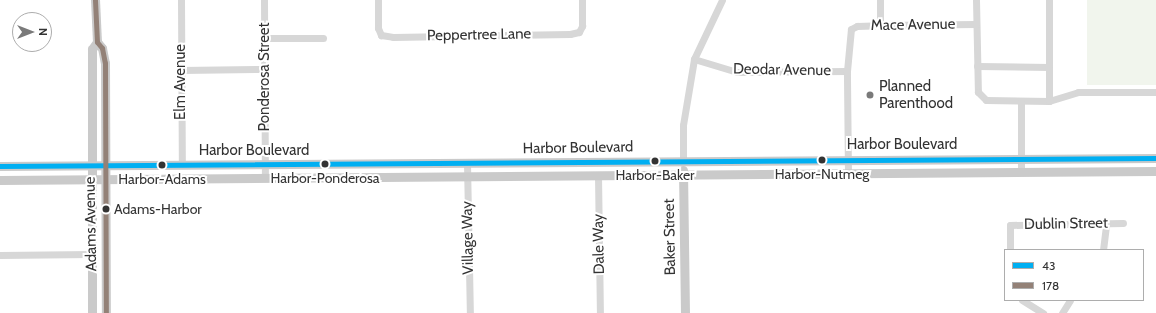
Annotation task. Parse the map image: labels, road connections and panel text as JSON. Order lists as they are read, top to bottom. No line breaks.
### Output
{"streets":{"main road":["Harbor Boulevard","Adams Avenue","Baker Street"],"street":["Mace Avenue","Peppertree Lane","Deodar Avenue","Ponderosa Street","Elm Avenue","Dublin Street","Village Way","Dale Way"]},"crossings":[["Mace Avenue","Deodar Avenue"],["Deodar Avenue","Baker Street"],["Ponderosa Street","Harbor Boulevard"],["Elm Avenue","Harbor Boulevard"],["Harbor Boulevard","Adams Avenue"],["Harbor Boulevard","Baker Street"],["Harbor Boulevard","Village Way"],["Harbor Boulevard","Dale Way"]],"places":["Planned Parenthood","Harbor-Nutmeg","Harbor-Baker","Harbor-Ponderosa","Harbor-Adams","Adams-Harbor"],"lines":["transit line 178","transit line 43"],"legend":["43","178"],"north":"right"}
